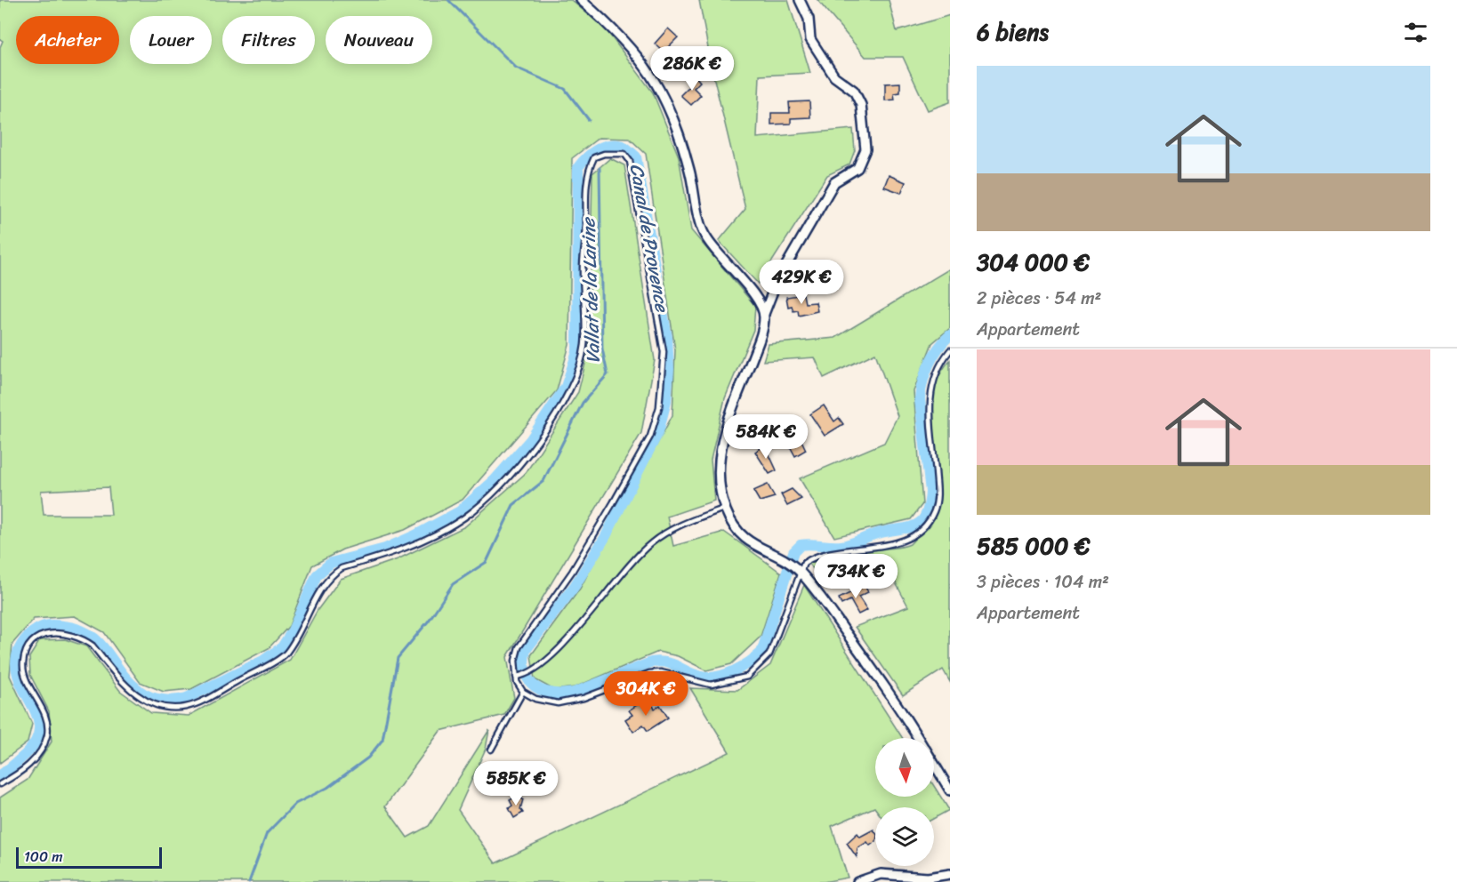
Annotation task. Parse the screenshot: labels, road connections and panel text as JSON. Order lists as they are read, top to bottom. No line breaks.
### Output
{"water":["Canal de Provence","Vallat de la Larine"],"scale_bar":"100 m","north":"bottom","page":{"heading":"6 biens","chip":["Acheter","Louer","Filtres","Nouveau"],"price":["286K €","429K €","584K €","734K €","304K €","585K €"],"list":[{"name":"304 000 €","note":"2 pièces · 54 m² · Appartement"},{"name":"585 000 €","note":"3 pièces · 104 m² · Appartement"}],"scale":"100 m"}}
